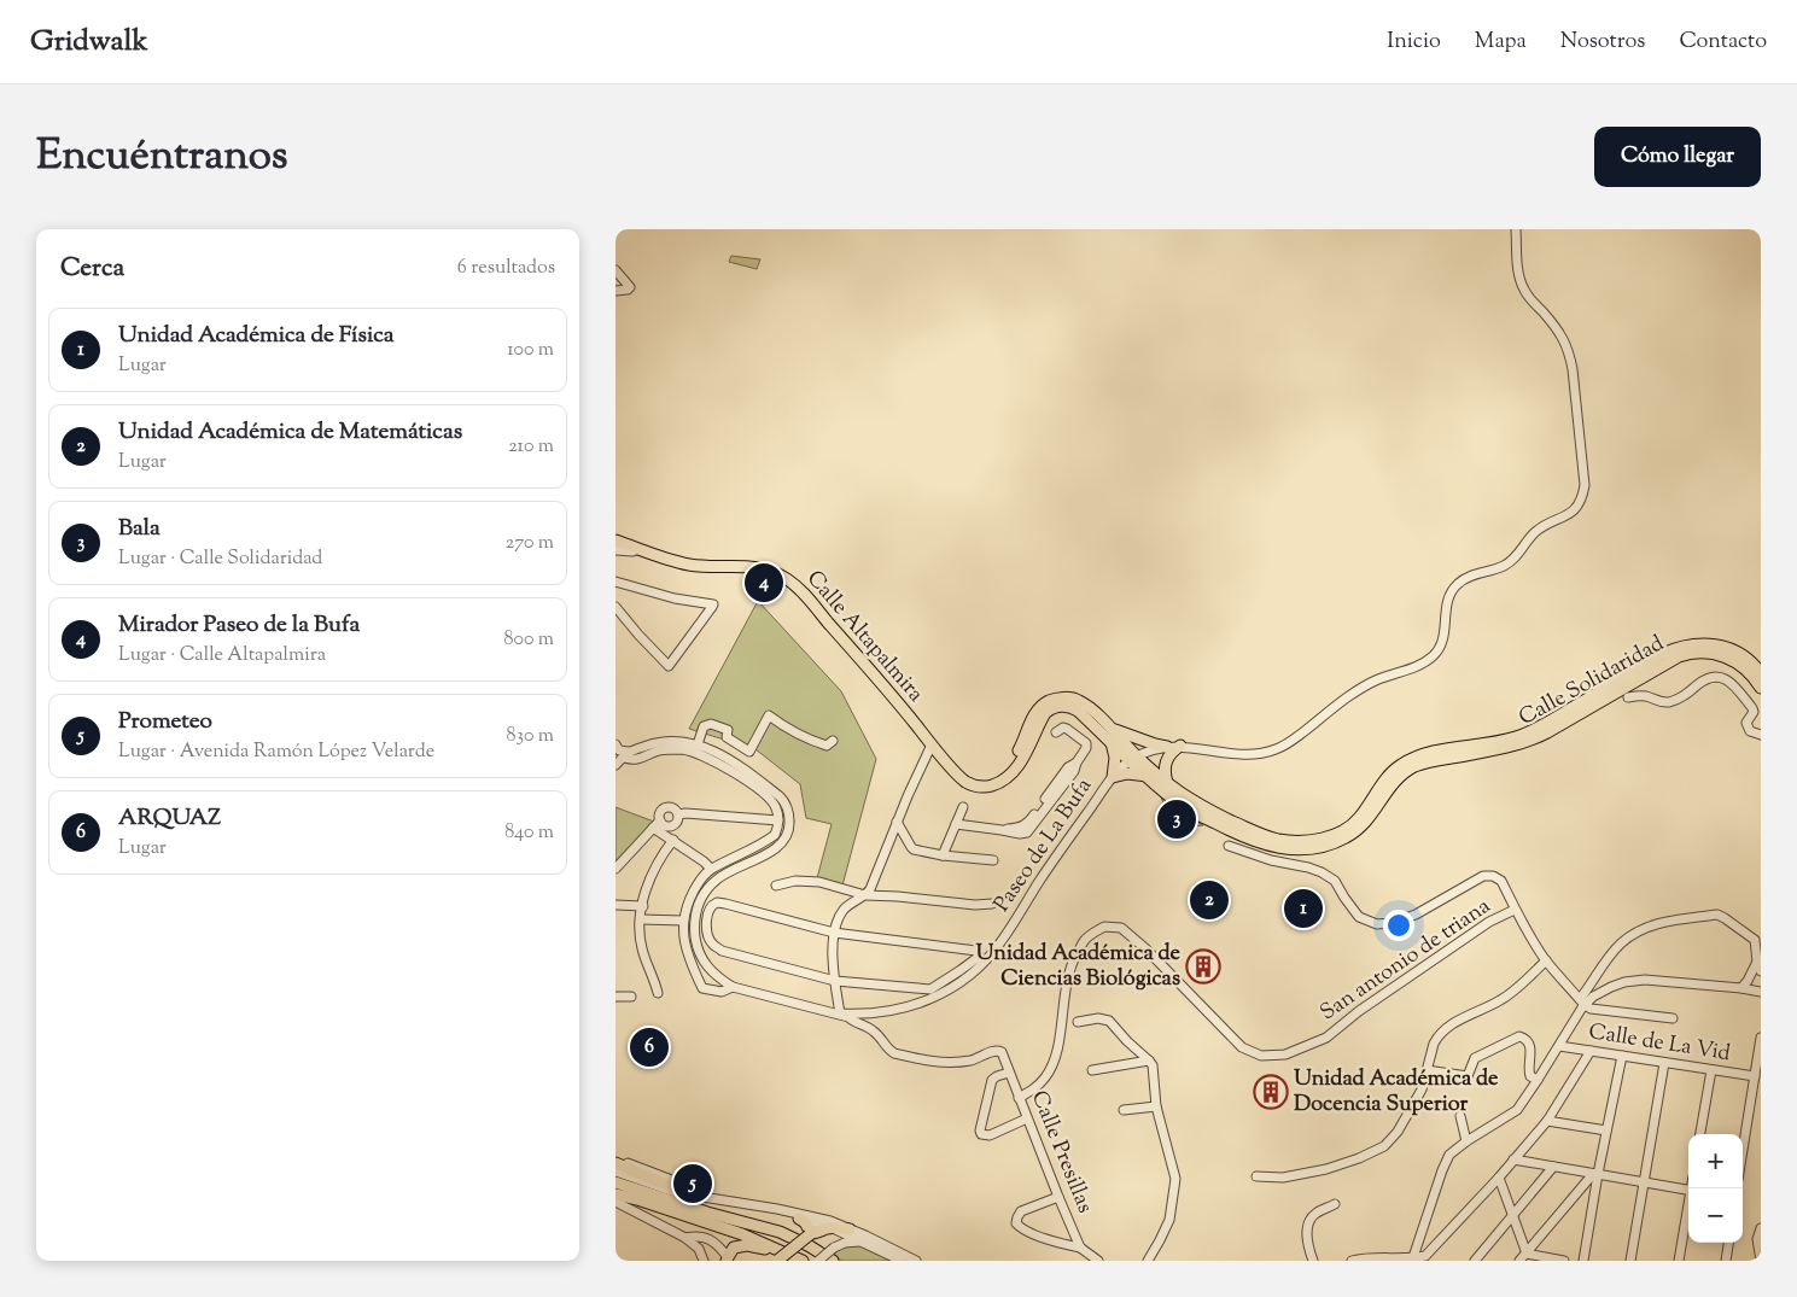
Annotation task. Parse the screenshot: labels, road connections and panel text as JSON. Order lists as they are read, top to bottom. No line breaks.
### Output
{"streets":{"main road":["Calle Altapalmira","Calle Solidaridad"],"street":["Paseo de La Bufa","San antonio de triana","Calle de La Vid","Calle Presillas"]},"crossings":[["Calle Solidaridad","Paseo de La Bufa"],["Paseo de La Bufa","Calle Presillas"],["San antonio de triana","Calle Presillas"]],"places":{"building":["Unidad Académica de Ciencias Biológicas","Unidad Académica de Docencia Superior"]},"page":{"header":"Gridwalk","nav":["Inicio","Mapa","Nosotros","Contacto"],"title":"Encuéntranos","buttons":"Cómo llegar","heading":["Cerca","6 resultados"],"list":[{"mark":"1","name":"Unidad Académica de Física","note":"Lugar","value":"100 m"},{"mark":"2","name":"Unidad Académica de Matemáticas","note":"Lugar","value":"210 m"},{"mark":"3","name":"Bala","note":"Lugar · Calle Solidaridad","value":"270 m"},{"mark":"4","name":"Mirador Paseo de la Bufa","note":"Lugar · Calle Altapalmira","value":"800 m"},{"mark":"5","name":"Prometeo","note":"Lugar · Avenida Ramón López Velarde","value":"830 m"},{"mark":"6","name":"ARQUAZ","note":"Lugar","value":"840 m"}],"pins":["4","3","2","1","6","5"],"map_buttons":["+","−"]}}
